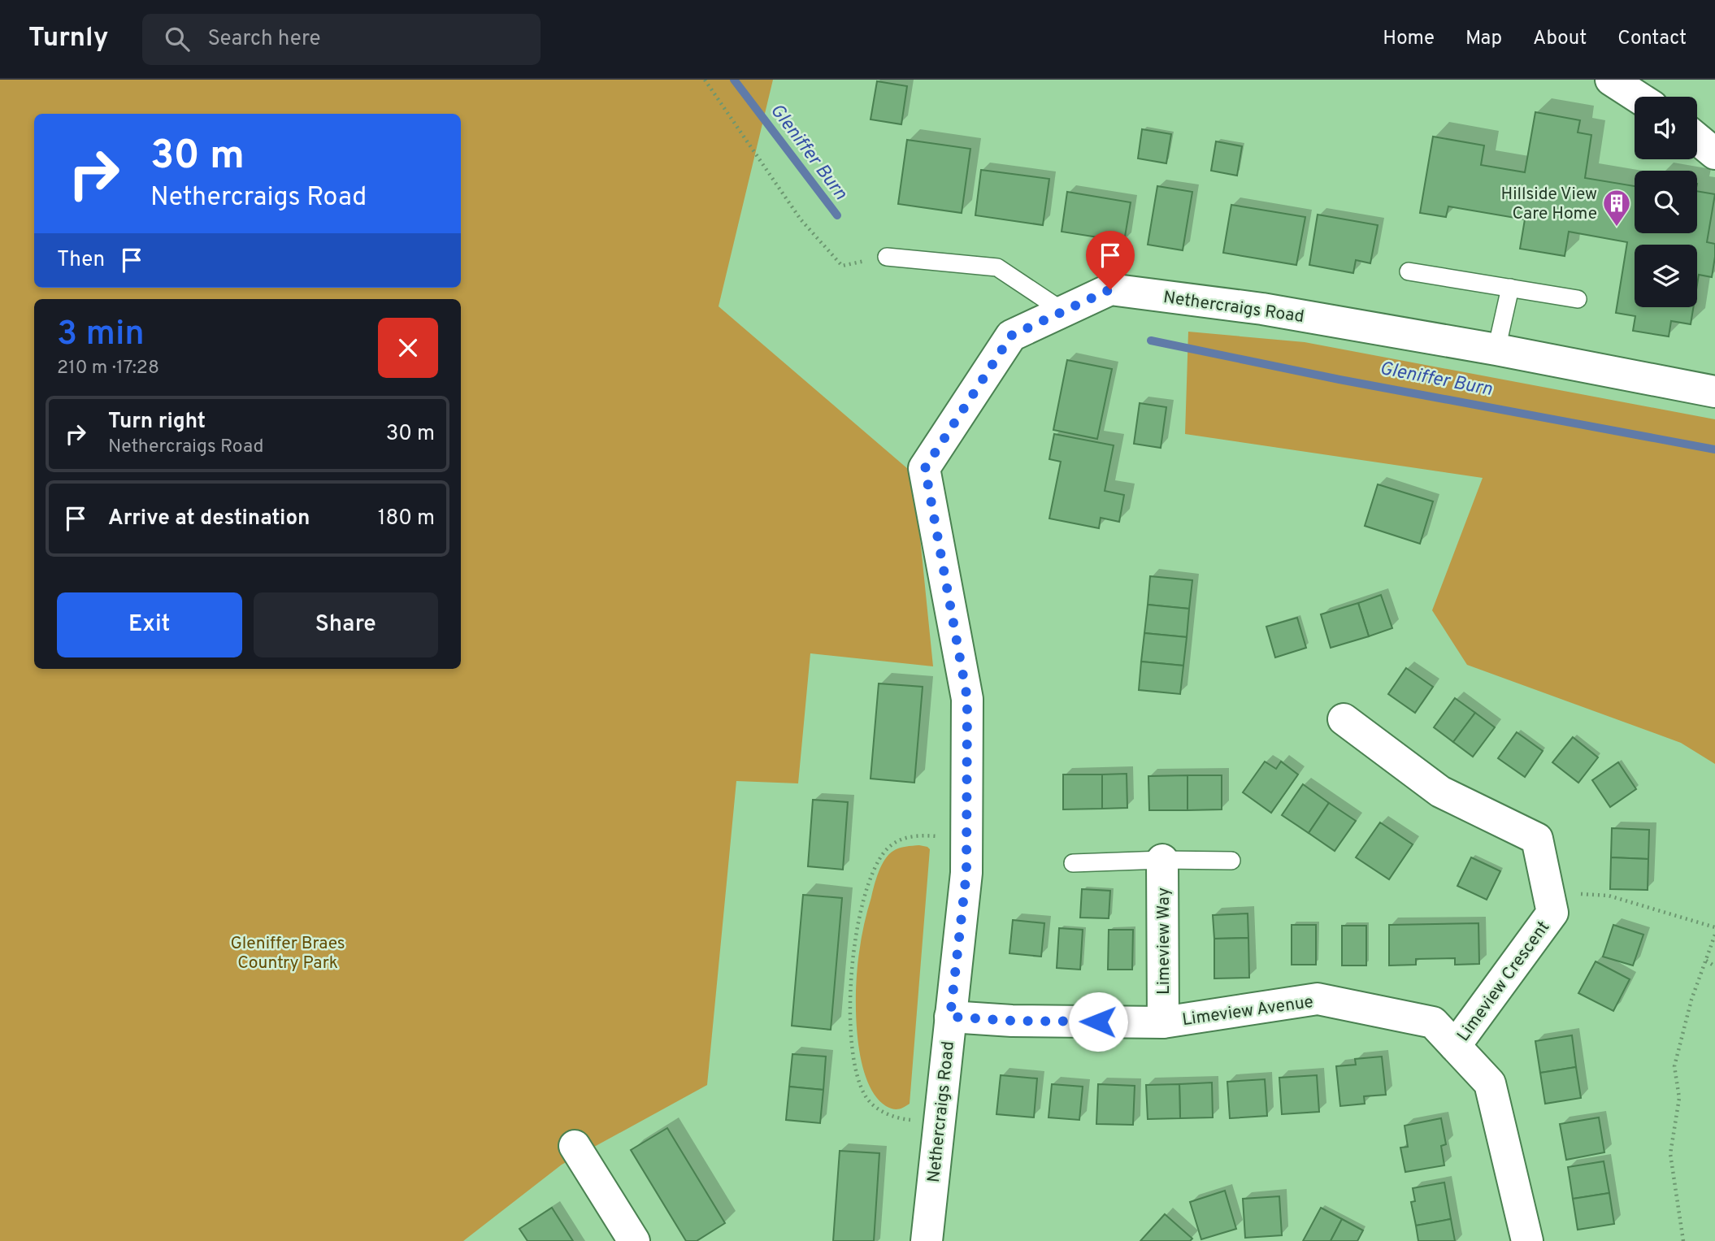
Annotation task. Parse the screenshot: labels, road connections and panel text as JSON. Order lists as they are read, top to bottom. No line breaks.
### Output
{"streets":{"street":["Nethercraigs Road","Limeview Way","Limeview Crescent","Limeview Avenue"]},"crossings":[["Nethercraigs Road","Limeview Avenue"],["Limeview Way","Limeview Avenue"],["Limeview Crescent","Limeview Avenue"]],"water":["Gleniffer Burn"],"parks":["Gleniffer Braes Country Park"],"places":{"building":["Hillside View Care Home"]},"page":{"header":"Turnly","search":"Search here","nav":["Home","Map","About","Contact"],"turn":["30 m","Nethercraigs Road"],"then":"Then","heading":["3 min","210 m · 17:28"],"list":[{"name":"Turn right","note":"Nethercraigs Road","value":"30 m"},{"name":"Arrive at destination","value":"180 m"}],"buttons":["Exit","Share"]}}
